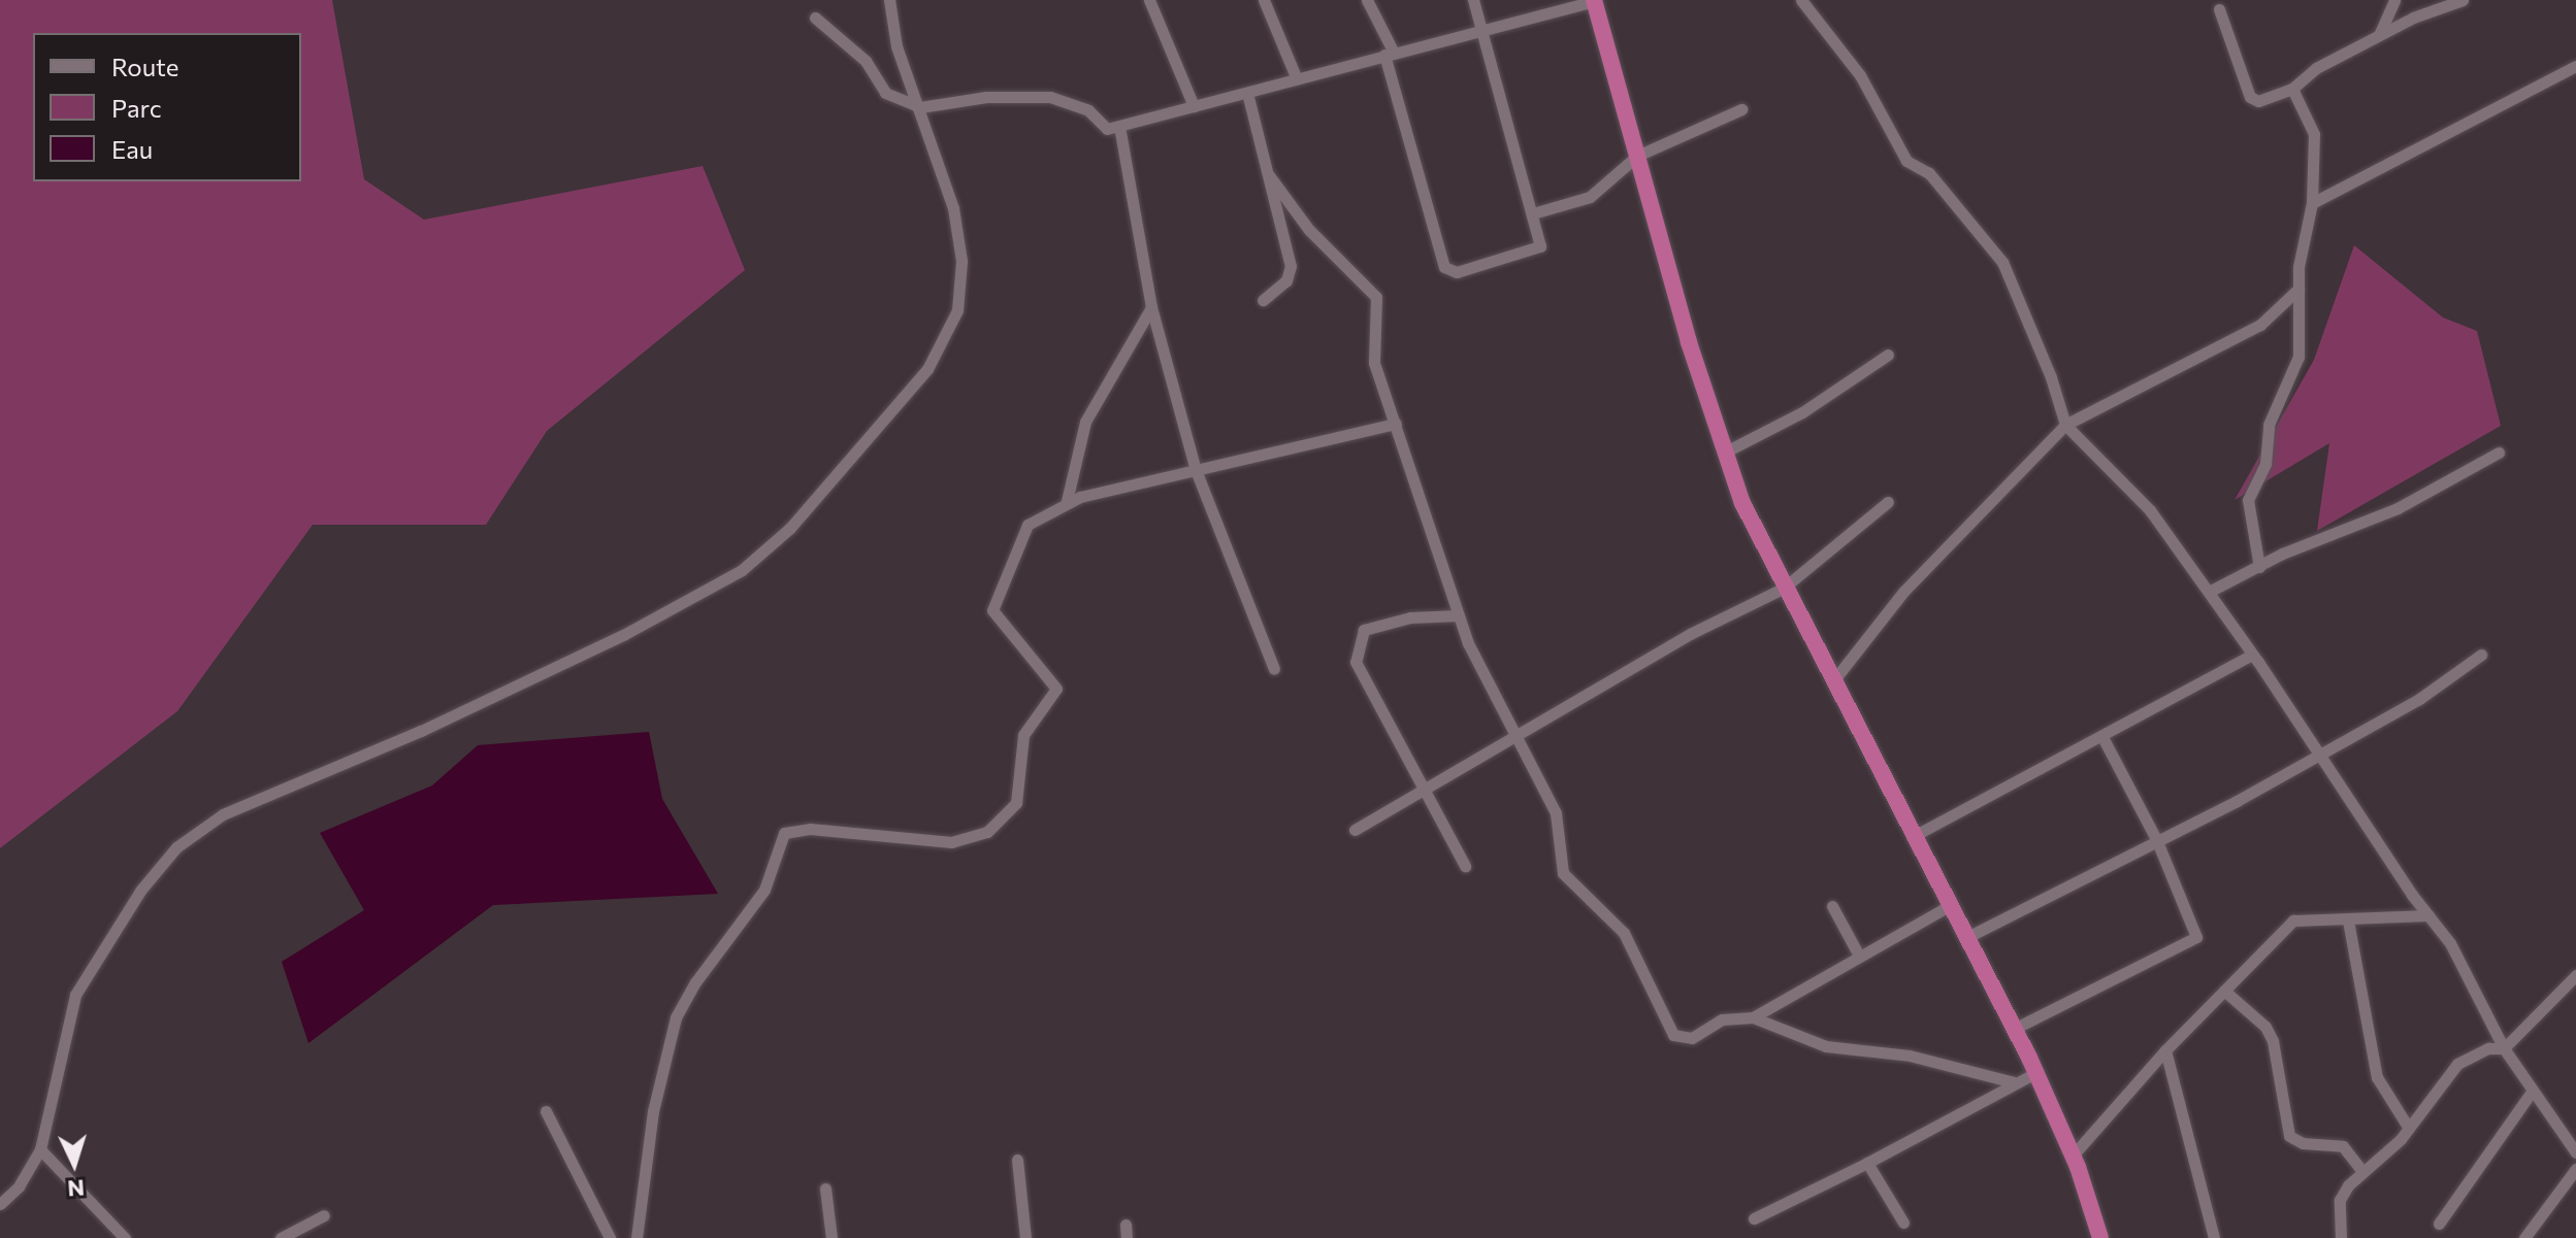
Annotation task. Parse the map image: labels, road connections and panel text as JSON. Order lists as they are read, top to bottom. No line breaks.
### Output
{"legend":["Route","Parc","Eau"],"north":"bottom"}
